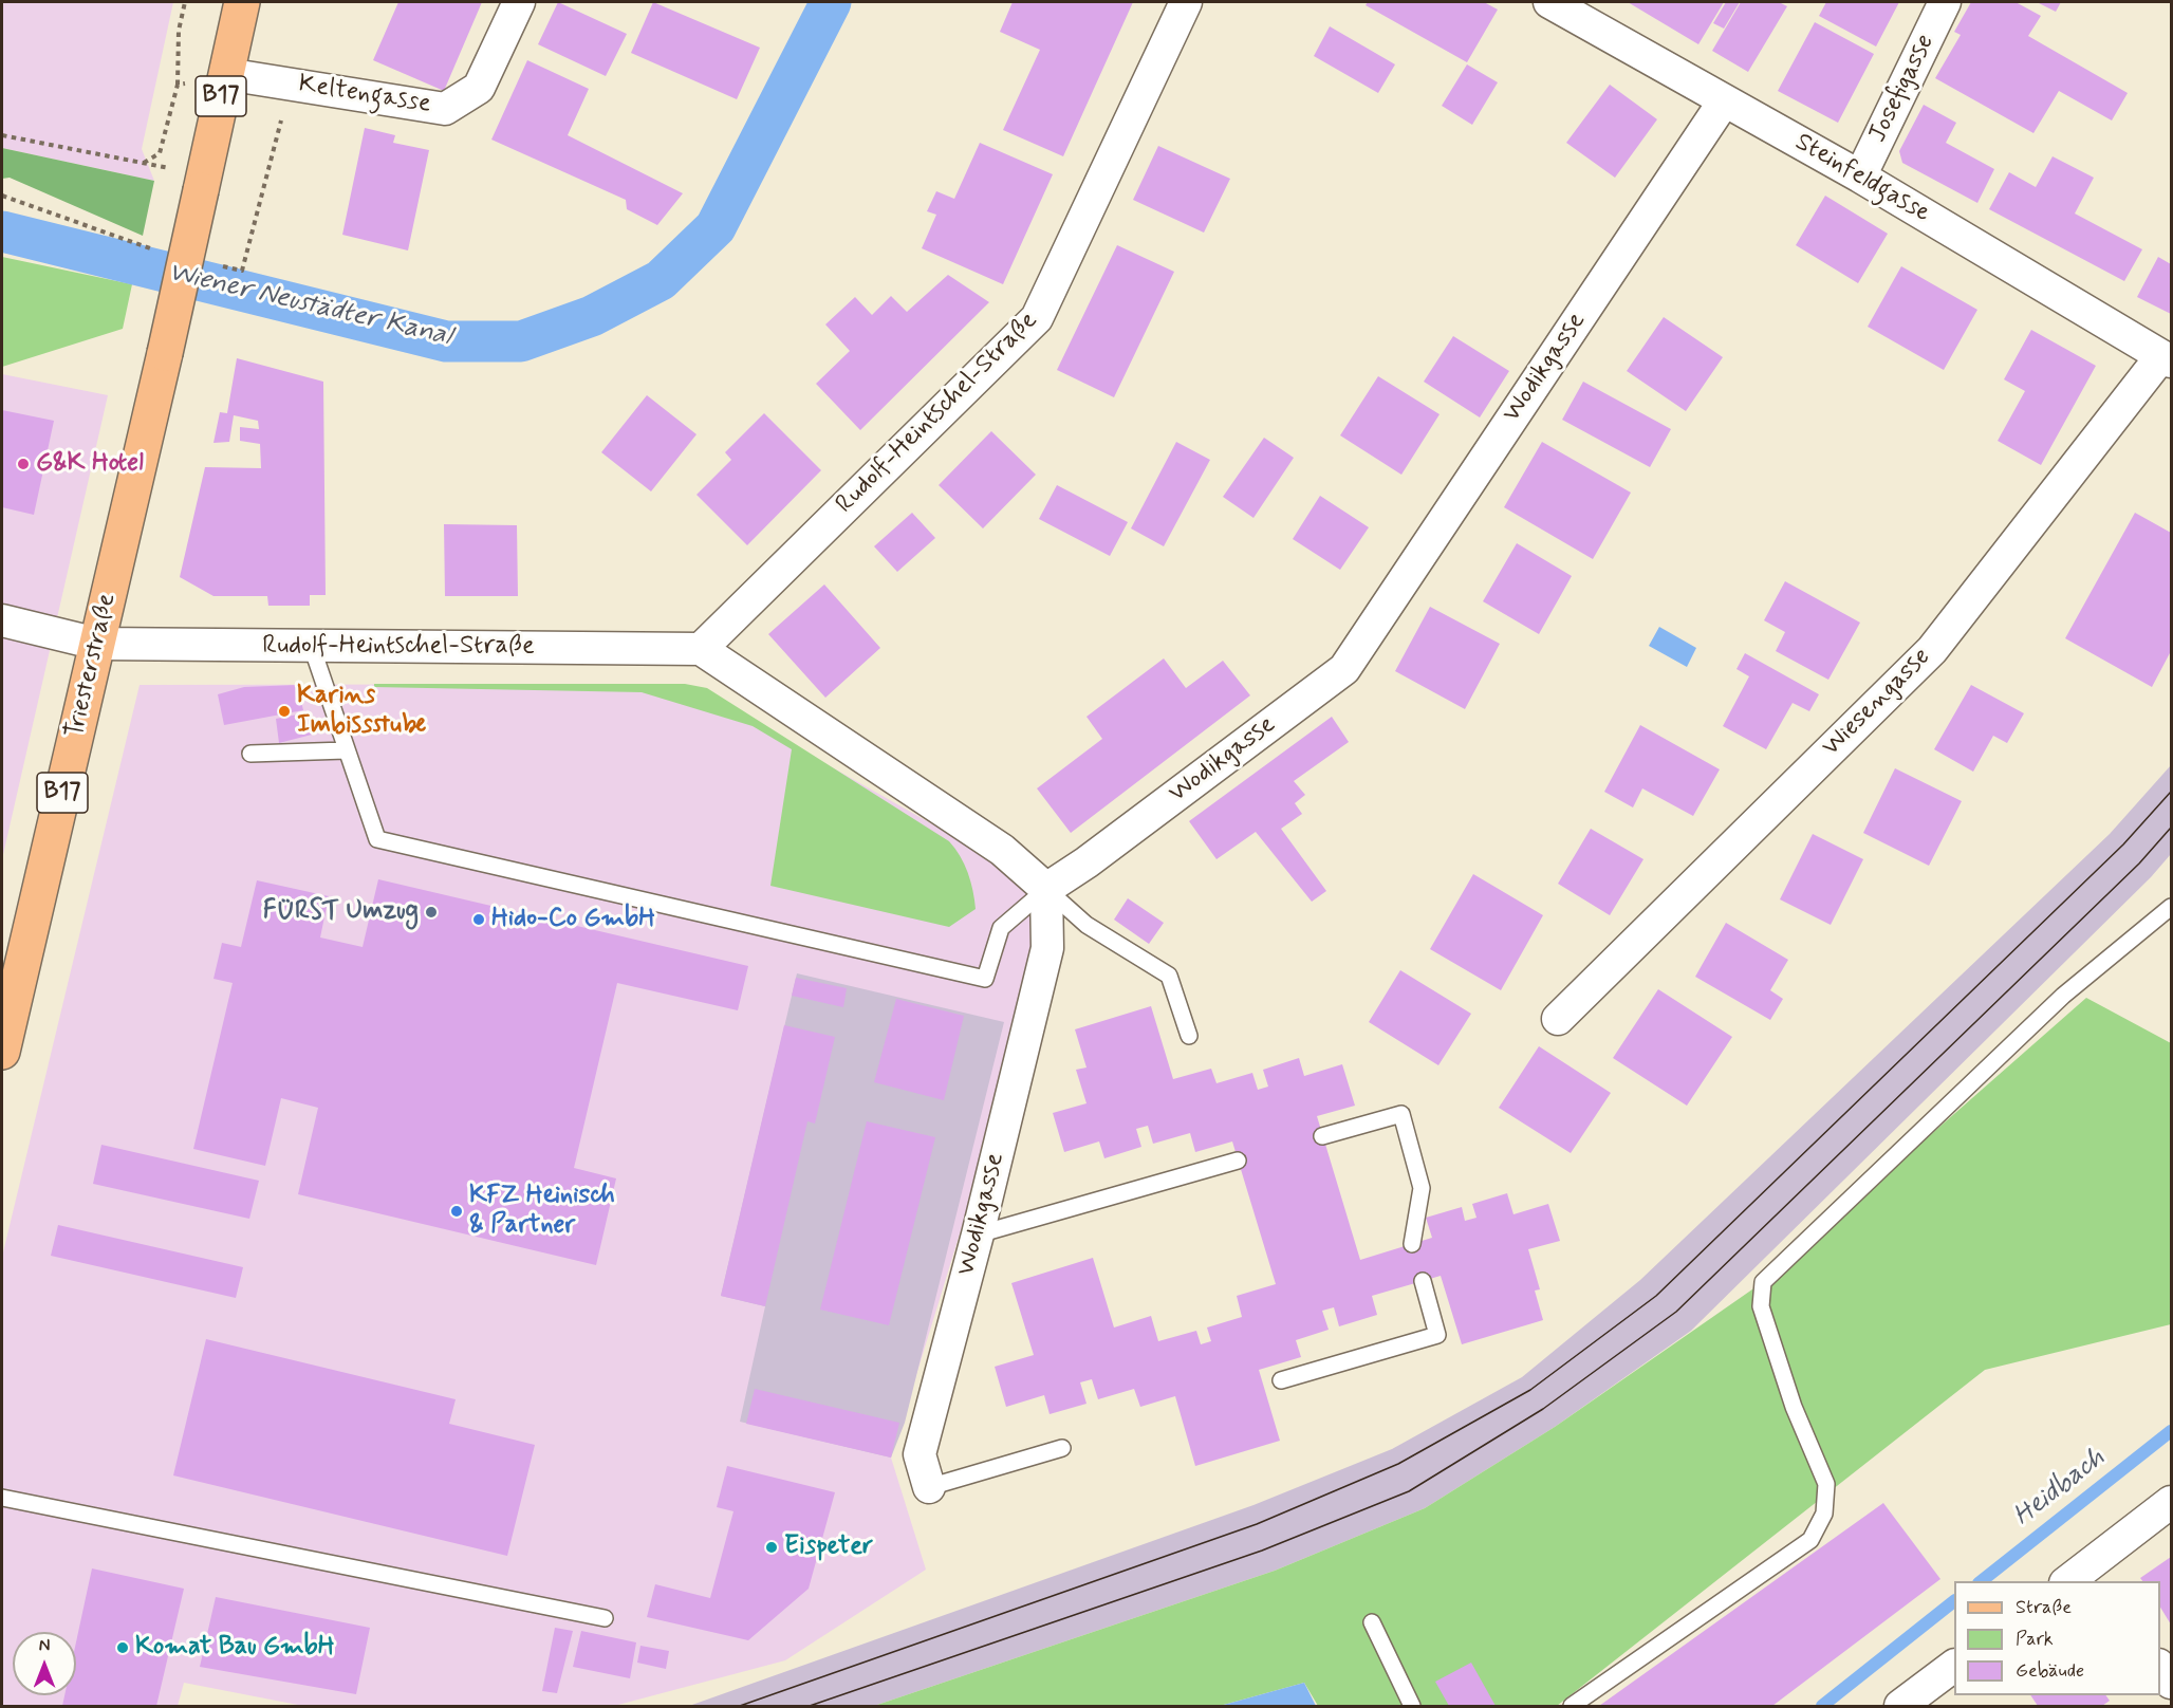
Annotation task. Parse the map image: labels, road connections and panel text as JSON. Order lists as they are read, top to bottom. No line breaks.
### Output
{"streets":{"main road":["B17","Triesterstraße"],"street":["Josefigasse","Keltengasse","Steinfeldgasse","Wodikgasse","Rudolf-Heintschel-Straße","Wiesengasse"]},"crossings":[["Josefigasse","Steinfeldgasse"],["Keltengasse","B17"],["B17","Triesterstraße"],["Steinfeldgasse","Wodikgasse"],["Steinfeldgasse","Wiesengasse"],["Rudolf-Heintschel-Straße","Triesterstraße"]],"water":["Wiener Neustädter Kanal","Heidbach"],"places":["G&K Hotel","Karins Imbissstube","FÜRST Umzug","Hido-Co GmbH","KFZ Heinisch & Partner","Eispeter","Komat Bau GmbH"],"legend":["Straße","Park","Gebäude"],"north":"top"}
